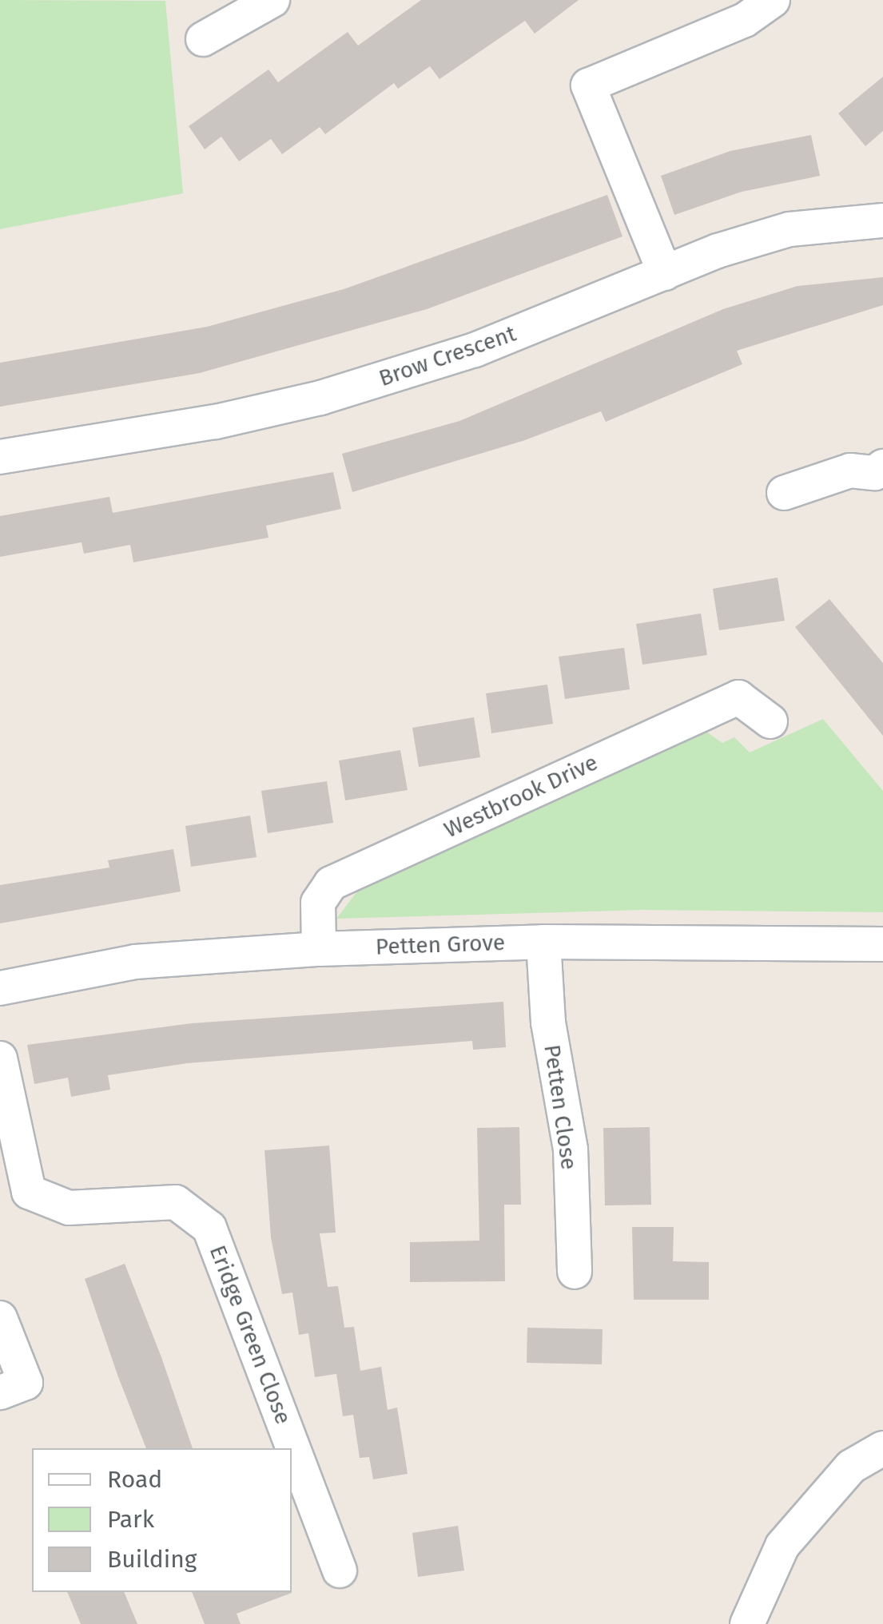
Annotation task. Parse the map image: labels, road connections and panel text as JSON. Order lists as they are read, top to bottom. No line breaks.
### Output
{"streets":{"street":["Brow Crescent","Westbrook Drive","Petten Grove","Petten Close","Eridge Green Close"]},"crossings":[["Westbrook Drive","Petten Grove"],["Petten Grove","Petten Close"]],"legend":["Road","Park","Building"]}
